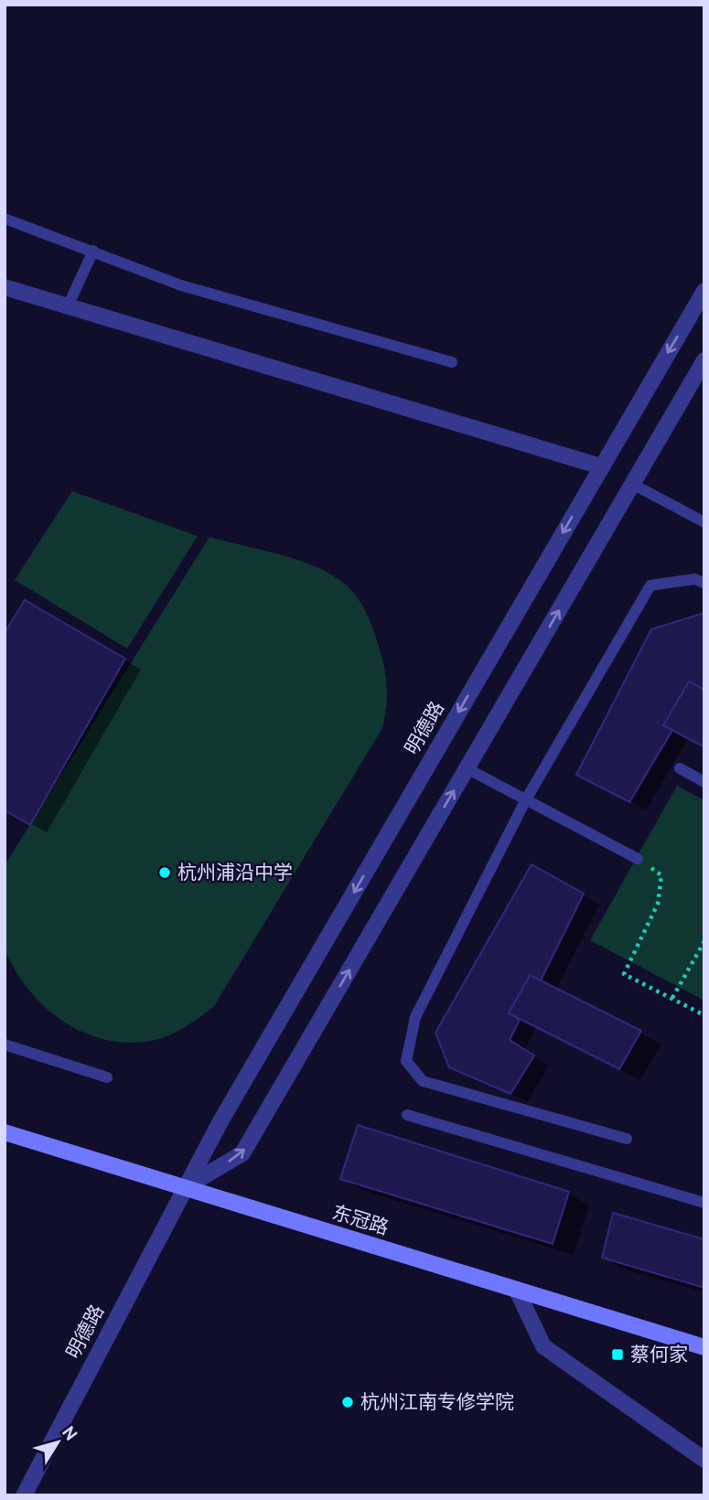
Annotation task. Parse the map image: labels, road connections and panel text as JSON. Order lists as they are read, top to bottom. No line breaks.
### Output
{"streets":{"main road":["东冠路"],"street":["明德路"]},"crossings":[["明德路","东冠路"]],"places":{"other":["杭州浦沿中学","杭州江南专修学院"],"transit":["蔡何家"]},"north":"top right"}
